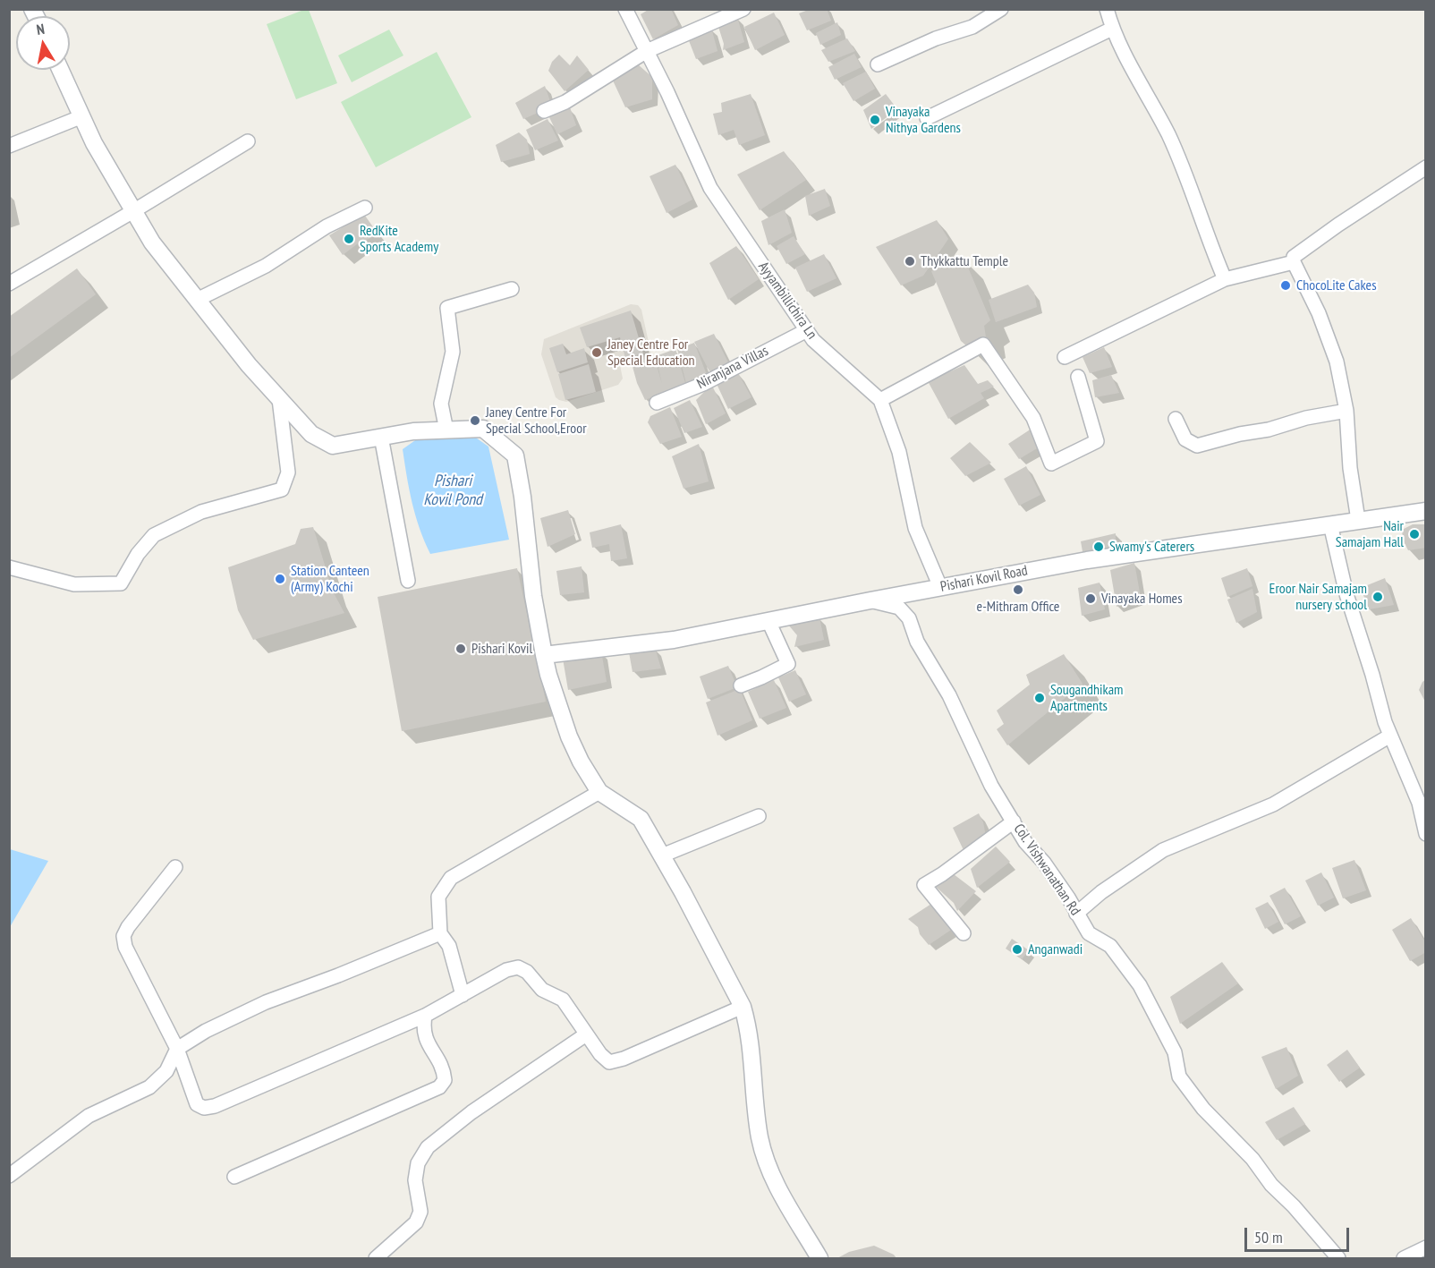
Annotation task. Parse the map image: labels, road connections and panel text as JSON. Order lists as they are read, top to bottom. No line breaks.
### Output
{"streets":{"street":["Ayyambillichira Ln","Niranjana Villas","Pishari Kovil Road","Col. Vishwanathan Rd"]},"crossings":[["Ayyambillichira Ln","Niranjana Villas"],["Ayyambillichira Ln","Pishari Kovil Road"],["Pishari Kovil Road","Col. Vishwanathan Rd"]],"water":["Pishari Kovil Pond"],"places":["Vinayaka Nithya Gardens","RedKite Sports Academy","Thykkattu Temple","ChocoLite Cakes","Janey Centre For Special Education","Janey Centre For Special School,Eroor","Nair Samajam Hall","Swamy's Caterers","Station Canteen (Army) Kochi","e-Mithram Office","Eroor Nair Samajam nursery school","Vinayaka Homes","Pishari Kovil","Sougandhikam Apartments","Anganwadi"],"scale_bar":"50 m","north":"top"}
